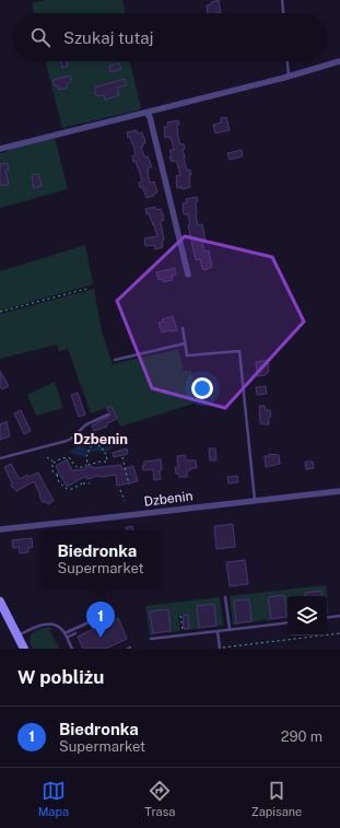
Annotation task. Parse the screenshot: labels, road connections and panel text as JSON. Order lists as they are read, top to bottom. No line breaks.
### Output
{"streets":{"street":["Dzbenin"]},"districts":["Dzbenin"],"page":{"search":"Szukaj tutaj","popup":["Biedronka","Supermarket"],"pins":"1","heading":"W pobliżu","list":[{"mark":"1","name":"Biedronka","note":"Supermarket","value":"290 m"}],"nav":["Mapa","Trasa","Zapisane"]}}
